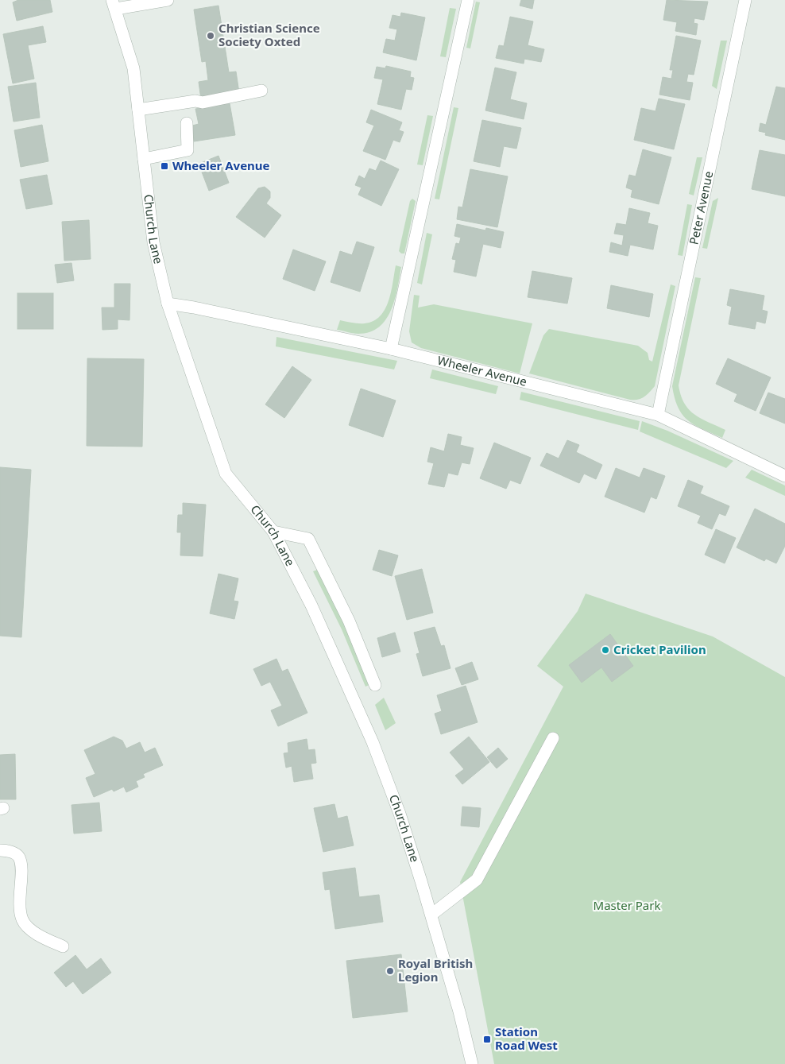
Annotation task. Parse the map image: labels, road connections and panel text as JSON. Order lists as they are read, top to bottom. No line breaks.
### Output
{"streets":{"street":["Peter Avenue","Church Lane","Wheeler Avenue"]},"crossings":[["Peter Avenue","Wheeler Avenue"],["Church Lane","Wheeler Avenue"]],"parks":["Master Park"],"places":{"other":["Christian Science Society Oxted","Cricket Pavilion","Royal British Legion"],"transit":["Wheeler Avenue","Station Road West"]}}
